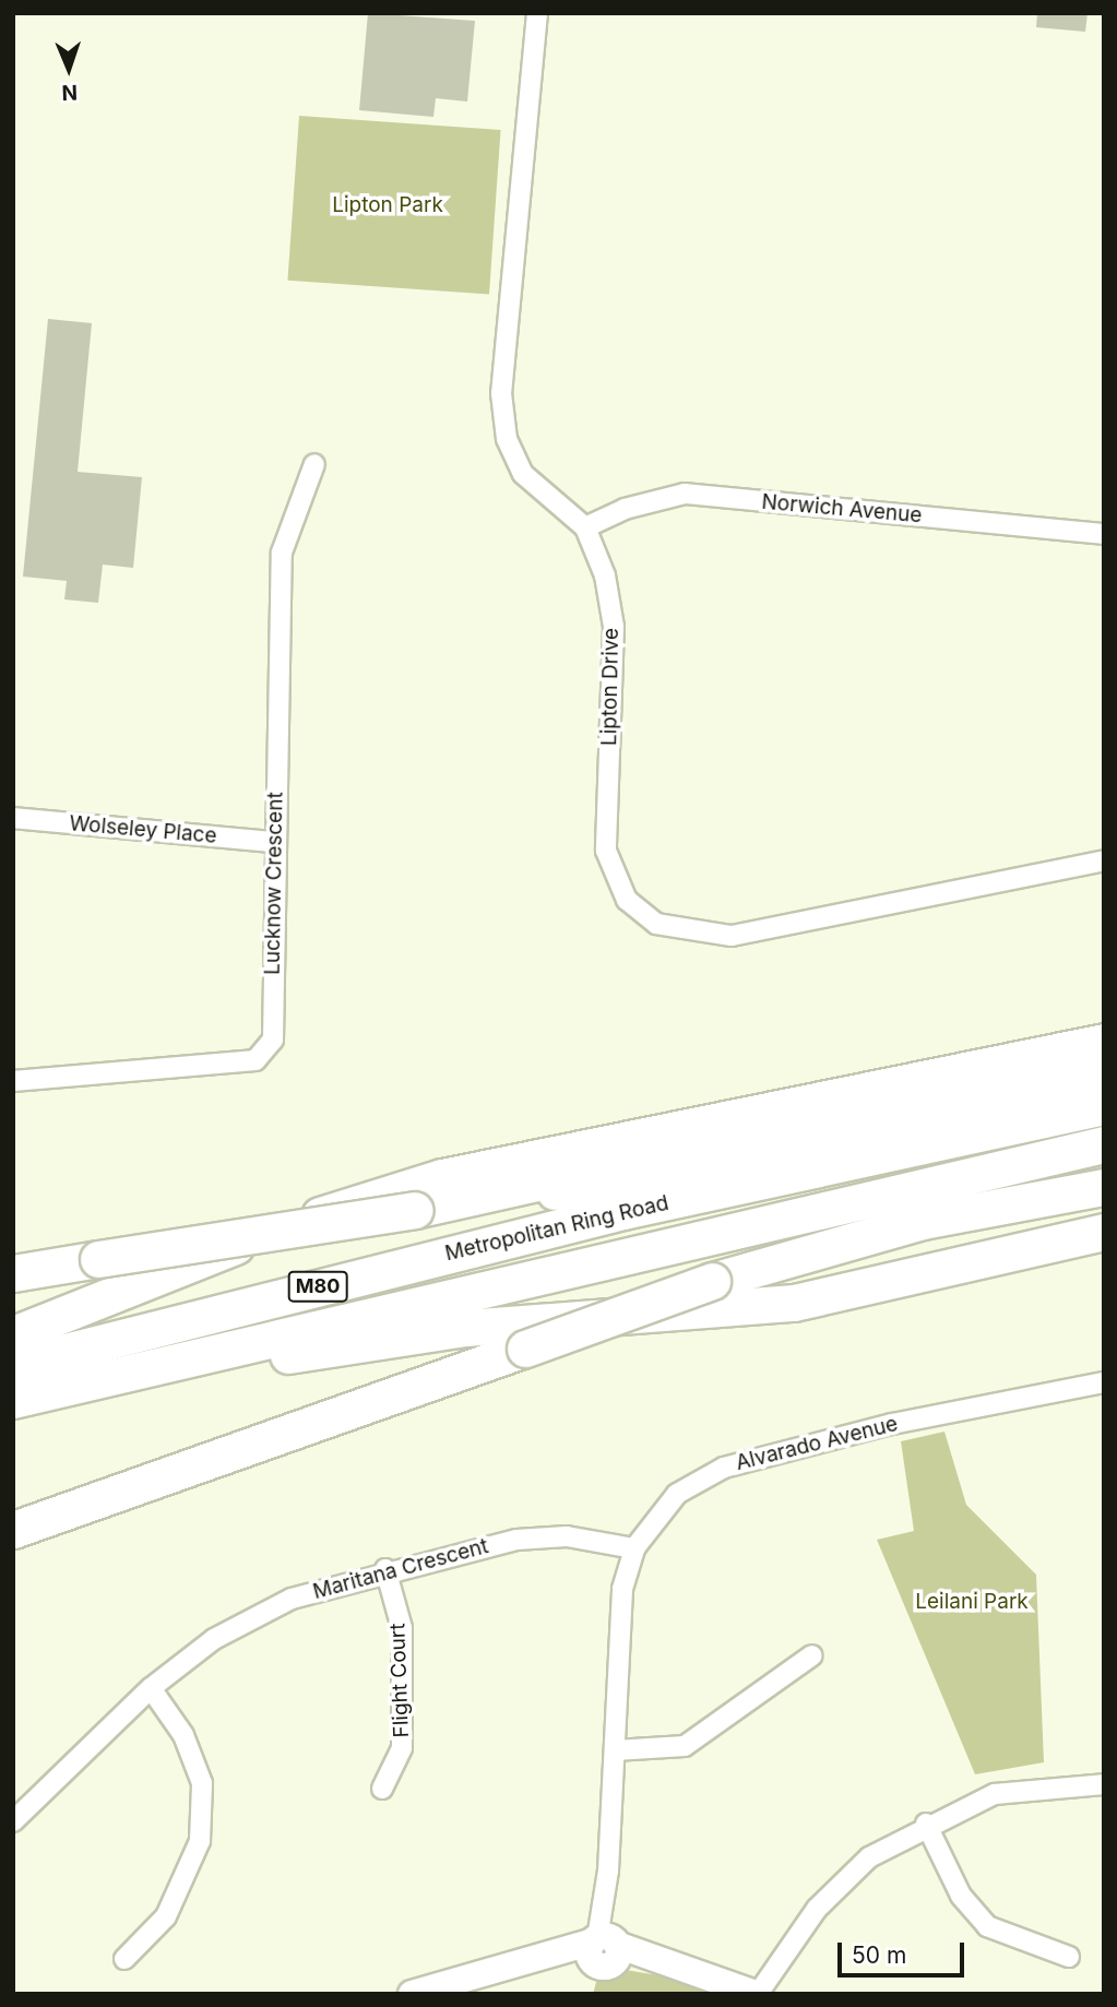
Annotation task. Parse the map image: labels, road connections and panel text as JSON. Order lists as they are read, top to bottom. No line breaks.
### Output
{"streets":{"highway":["Metropolitan Ring Road","M80"],"street":["Norwich Avenue","Lipton Drive","Wolseley Place","Lucknow Crescent","Alvarado Avenue","Maritana Crescent","Flight Court"]},"crossings":[["Norwich Avenue","Lipton Drive"],["Wolseley Place","Lucknow Crescent"],["Alvarado Avenue","Maritana Crescent"],["Maritana Crescent","Flight Court"]],"parks":["Lipton Park","Leilani Park"],"scale_bar":"50 m","north":"bottom"}
